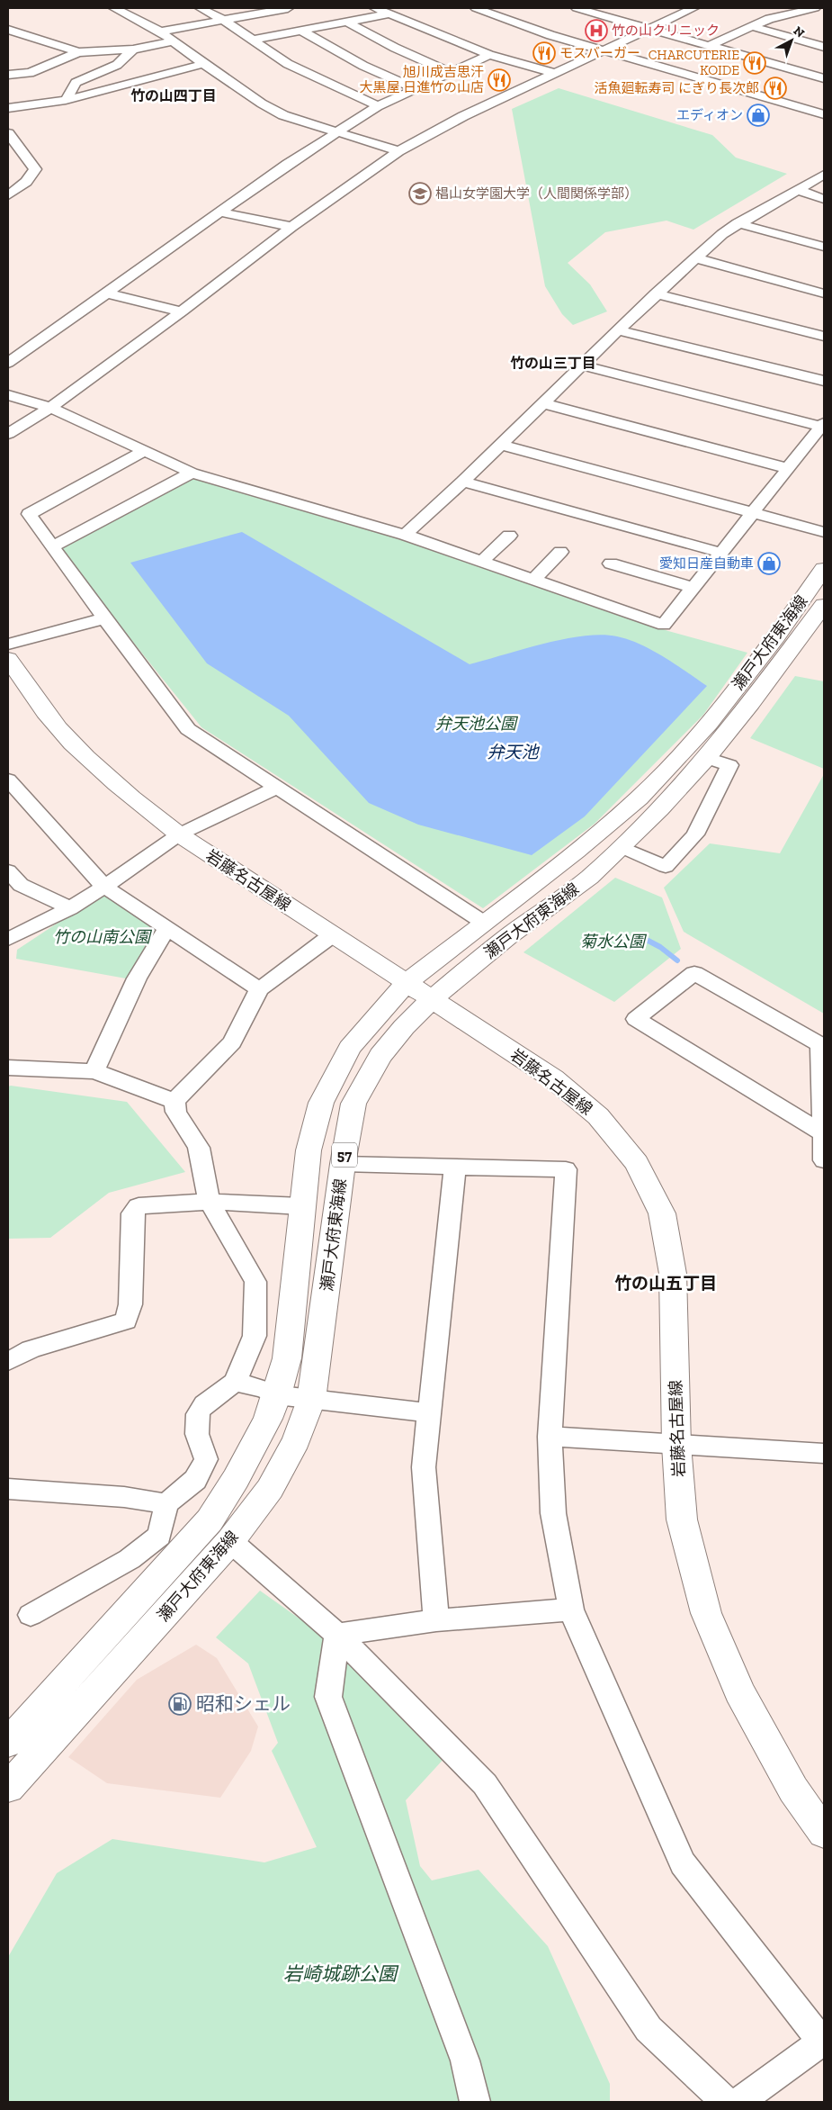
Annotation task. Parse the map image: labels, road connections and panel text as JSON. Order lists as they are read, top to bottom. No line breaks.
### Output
{"streets":{"main road":["瀬戸大府東海線","岩藤名古屋線","57"]},"crossings":[["瀬戸大府東海線","岩藤名古屋線"]],"districts":["竹の山四丁目","竹の山三丁目","竹の山五丁目"],"water":["弁天池"],"parks":["弁天池公園","竹の山南公園","菊水公園","岩崎城跡公園"],"places":{"hospital":["竹の山クリニック"],"restaurant":["モスバーガー","CHARCUTERIE KOIDE","旭川成吉思汗 大黒屋 日進竹の山店","活魚廻転寿司 にぎり長次郎"],"shop":["エディオン","愛知日産自動車"],"school or university":["椙山女学園大学（人間関係学部）"],"fuel station":["昭和シェル"]},"north":"top right"}
